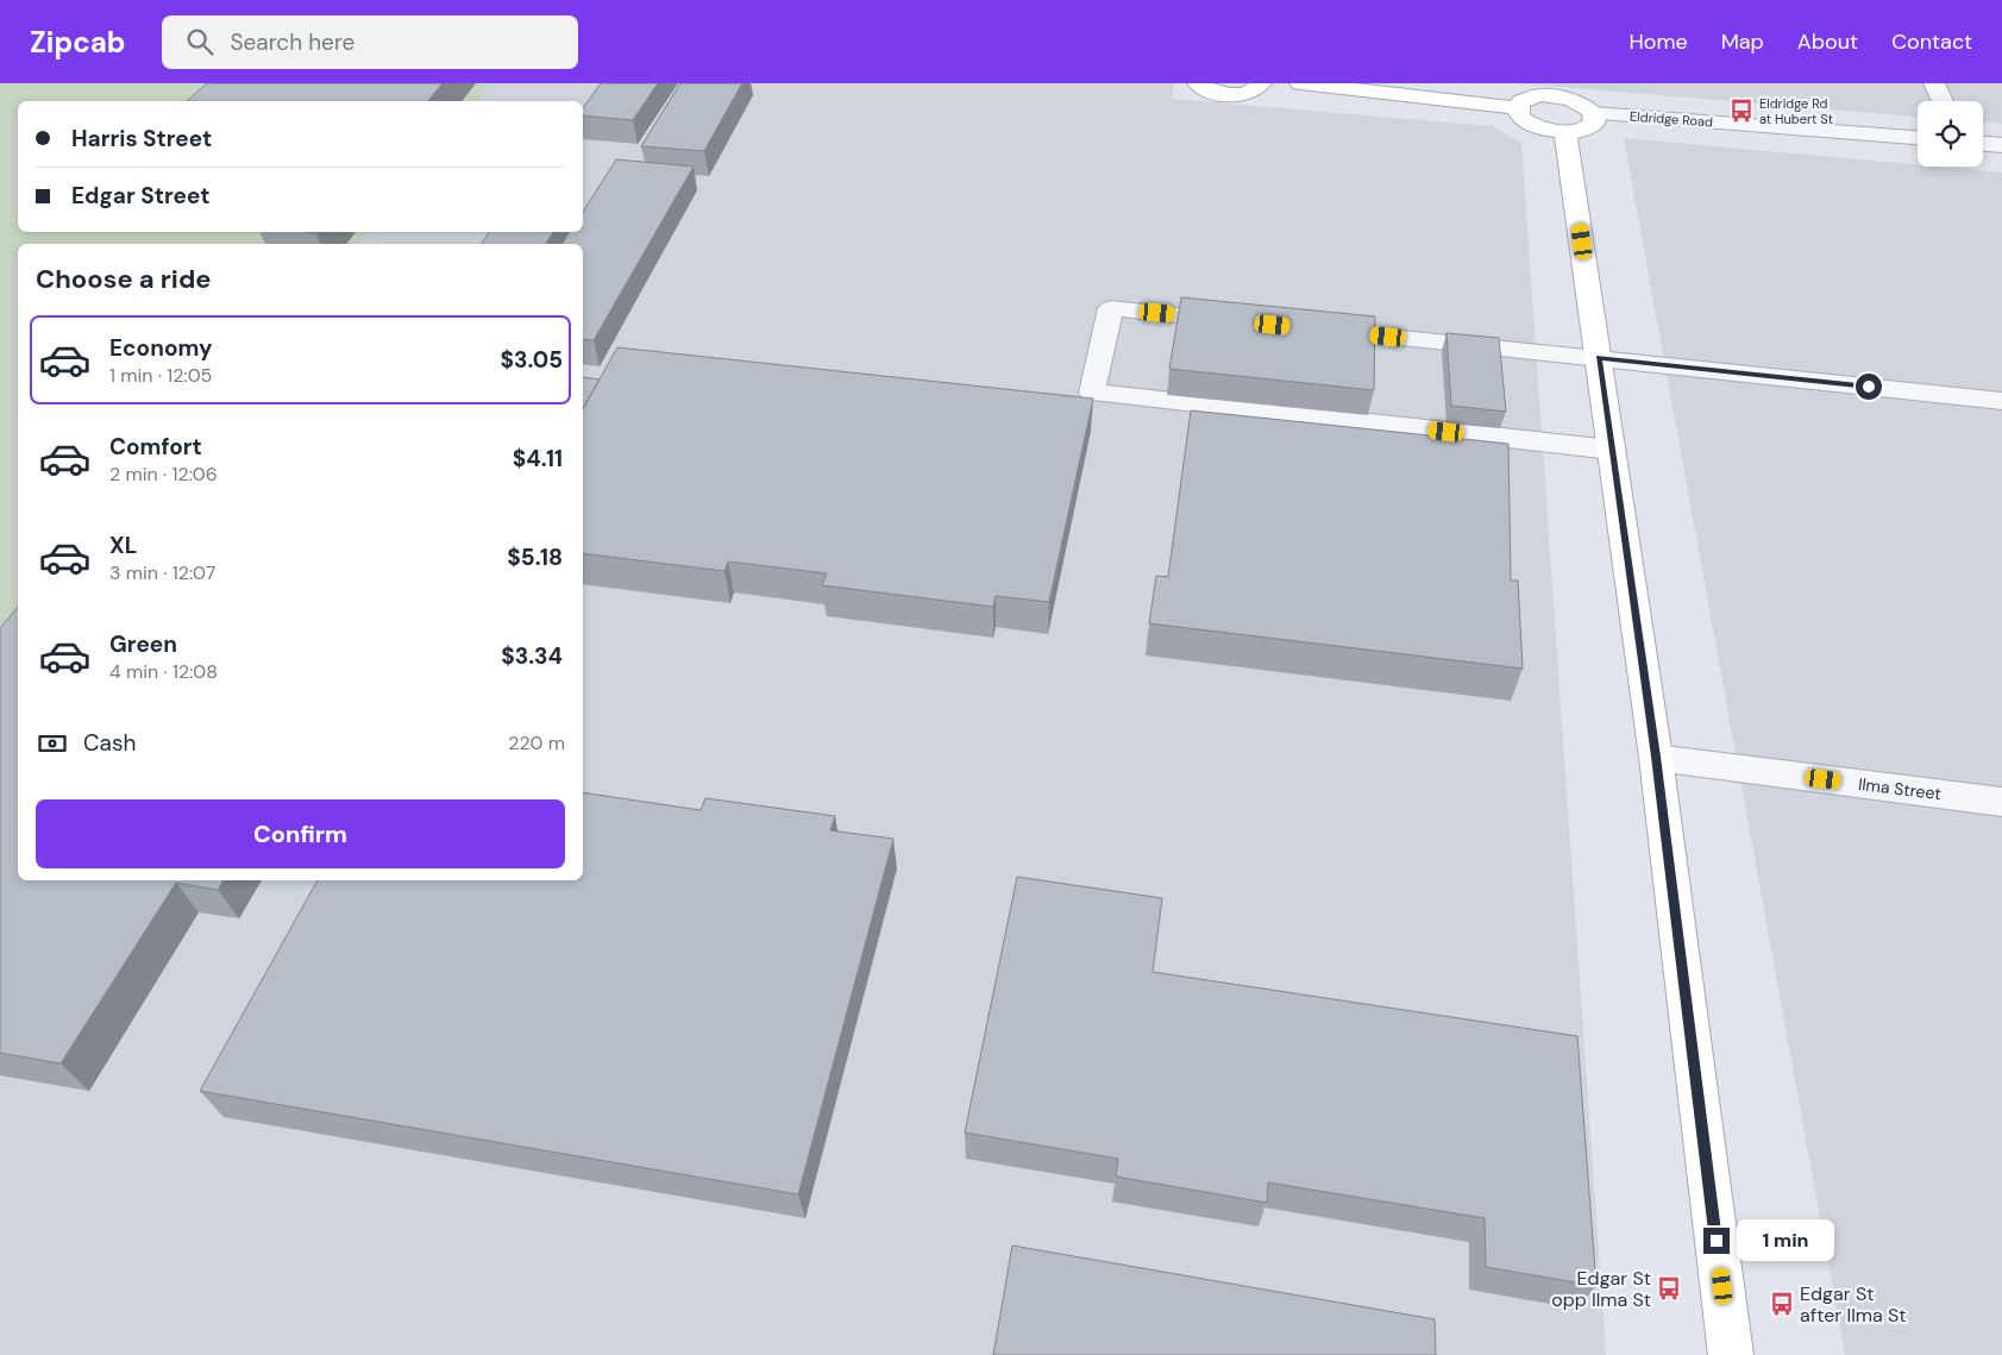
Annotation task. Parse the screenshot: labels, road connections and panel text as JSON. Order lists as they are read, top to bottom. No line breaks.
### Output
{"streets":{"street":["Eldridge Road","Ilma Street"]},"places":{"bus stop":["Eldridge Rd at Hubert St","Edgar St opp Ilma St","Edgar St after Ilma St"]},"page":{"header":"Zipcab","search":"Search here","nav":["Home","Map","About","Contact"],"banner":["Harris Street","Edgar Street"],"heading":"Choose a ride","list":[{"name":"Economy","note":"1 min · 12:05","value":"$3.05"},{"name":"Comfort","note":"2 min · 12:06","value":"$4.11"},{"name":"XL","note":"3 min · 12:07","value":"$5.18"},{"name":"Green","note":"4 min · 12:08","value":"$3.34"}],"pay":["Cash","220 m"],"buttons":"Confirm","bubble":"1 min"}}
